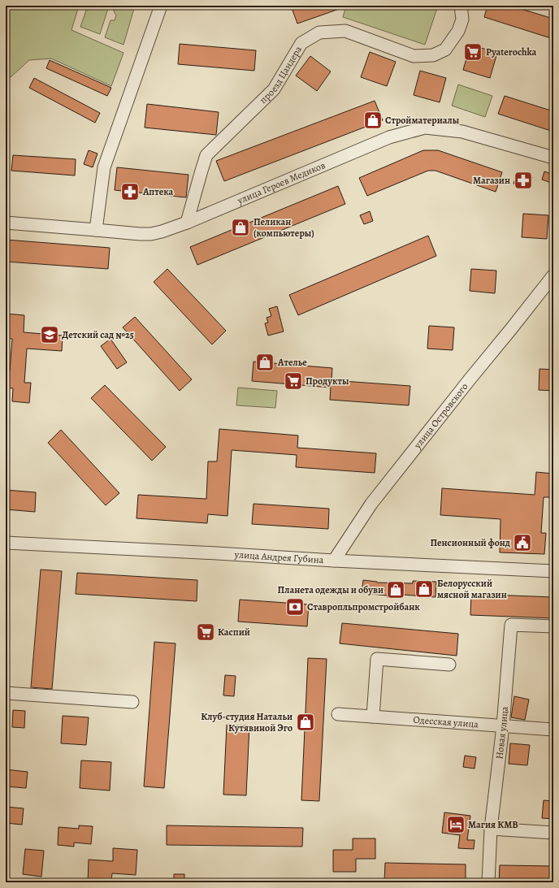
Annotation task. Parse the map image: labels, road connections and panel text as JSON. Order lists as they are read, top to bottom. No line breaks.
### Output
{"streets":{"street":["проезд Цандера","улица Героев Медиков","улица Островского","улица Андрея Губина","Одесская улица","Новая улица"]},"crossings":[["проезд Цандера","улица Героев Медиков"],["улица Островского","улица Андрея Губина"],["Одесская улица","Новая улица"]],"places":{"supermarket":["Pyaterochka","Продукты","Каспий"],"shop":["Стройматериалы","Пеликан (компьютеры)","Ателье","Белорусский мясной магазин","Планета одежды и обуви","Клуб-студия Натальи Кутявиной Эго"],"pharmacy":["Магазин","Аптека"],"school or university":["Детский сад №25"],"public building":["Пенсионный фонд"],"bank":["Ставропльпромстройбанк"],"hotel":["Магия КМВ"]}}
